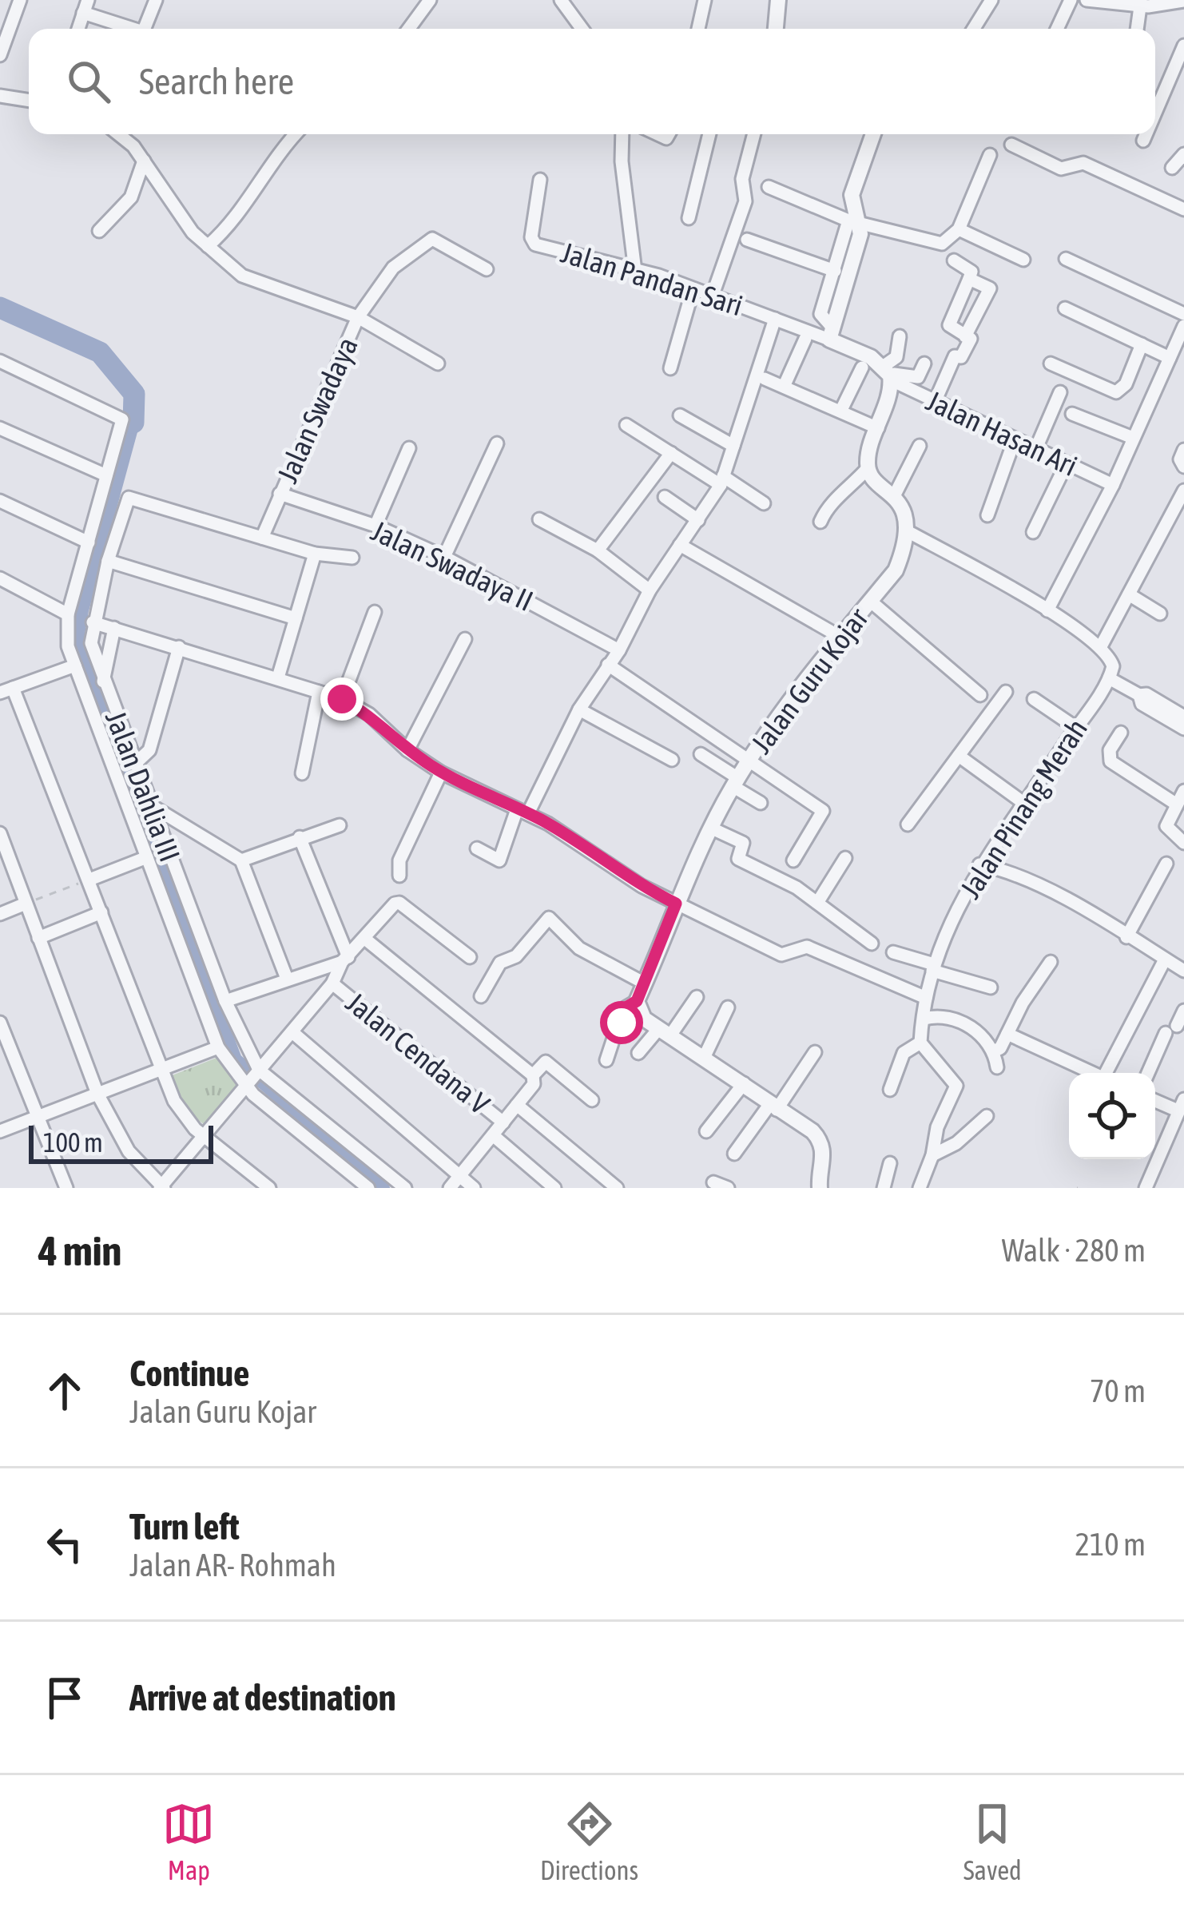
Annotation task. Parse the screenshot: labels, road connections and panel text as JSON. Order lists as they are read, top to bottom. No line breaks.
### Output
{"streets":{"street":["Jalan Pandan Sari","Jalan Swadaya","Jalan Hasan Ari","Jalan Swadaya II","Jalan Guru Kojar","Jalan Dahlia III","Jalan Pinang Merah","Jalan Cendana V"]},"crossings":[["Jalan Swadaya","Jalan Swadaya II"],["Jalan Swadaya","Jalan Dahlia III"]],"scale_bar":"100 m","page":{"search":"Search here","scale":"100 m","heading":["4 min","Walk · 280 m"],"list":[["Continue","Jalan Guru Kojar","70 m"],["Turn left","Jalan AR- Rohmah","210 m"],"Arrive at destination"],"nav":["Map","Directions","Saved"]}}
